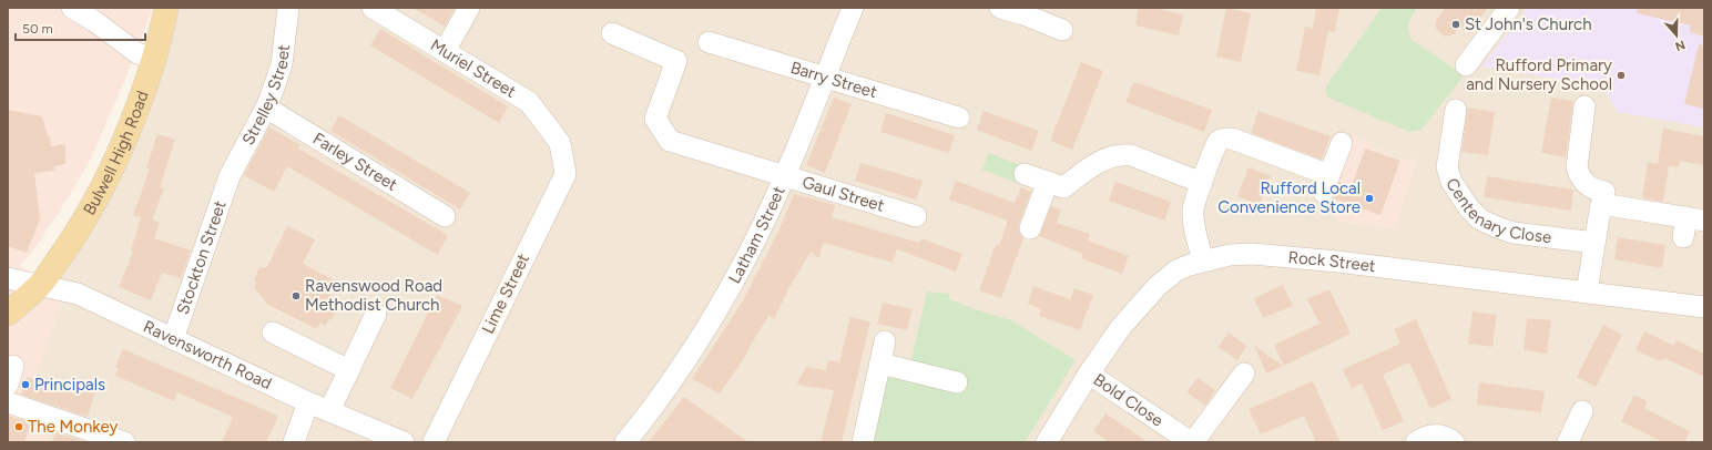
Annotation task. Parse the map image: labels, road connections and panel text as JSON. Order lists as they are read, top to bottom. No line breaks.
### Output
{"streets":{"main road":["Bulwell High Road"],"street":["Muriel Street","Barry Street","Strelley Street","Farley Street","Gaul Street","Centenary Close","Latham Street","Stockton Street","Rock Street","Lime Street","Ravensworth Road","Bold Close"]},"crossings":[["Muriel Street","Lime Street"],["Barry Street","Latham Street"],["Strelley Street","Farley Street"],["Strelley Street","Stockton Street"],["Bulwell High Road","Ravensworth Road"],["Gaul Street","Latham Street"],["Stockton Street","Ravensworth Road"],["Rock Street","Bold Close"]],"places":["St John's Church","Rufford Primary and Nursery School","Rufford Local Convenience Store","Ravenswood Road Methodist Church","Principals","The Monkey"],"scale_bar":"50 m","north":"bottom"}
